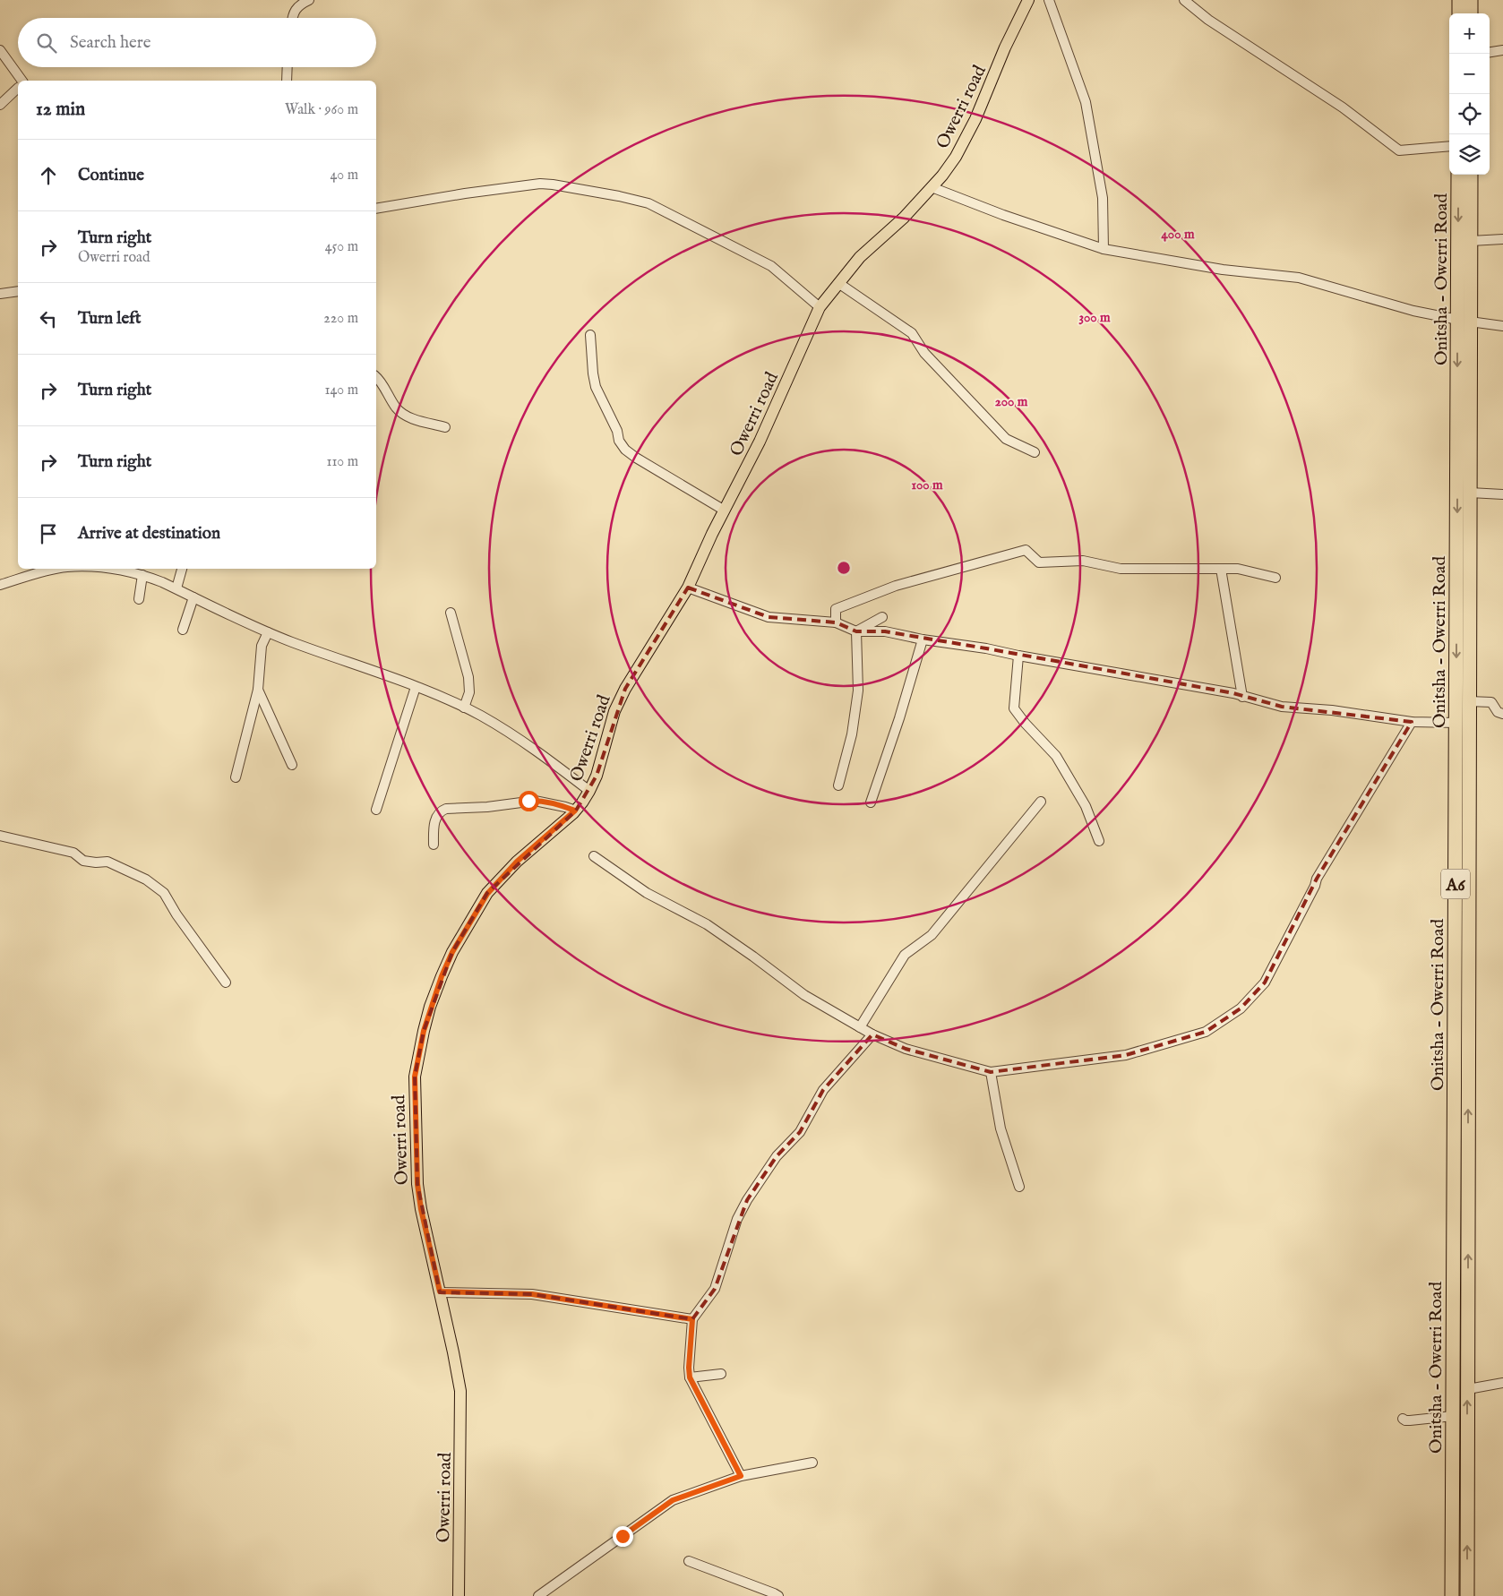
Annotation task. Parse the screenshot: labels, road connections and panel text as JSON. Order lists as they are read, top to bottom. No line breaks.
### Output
{"streets":{"highway":["Onitsha - Owerri Road","A6"],"main road":["Owerri road"]},"page":{"map_buttons":["+","−"],"search":"Search here","heading":["12 min","Walk · 960 m"],"list":[["Continue","40 m"],["Turn right","Owerri road","450 m"],["Turn left","220 m"],["Turn right","140 m"],["Turn right","110 m"],"Arrive at destination"]},"rings":["400 m","300 m","200 m","100 m"]}
